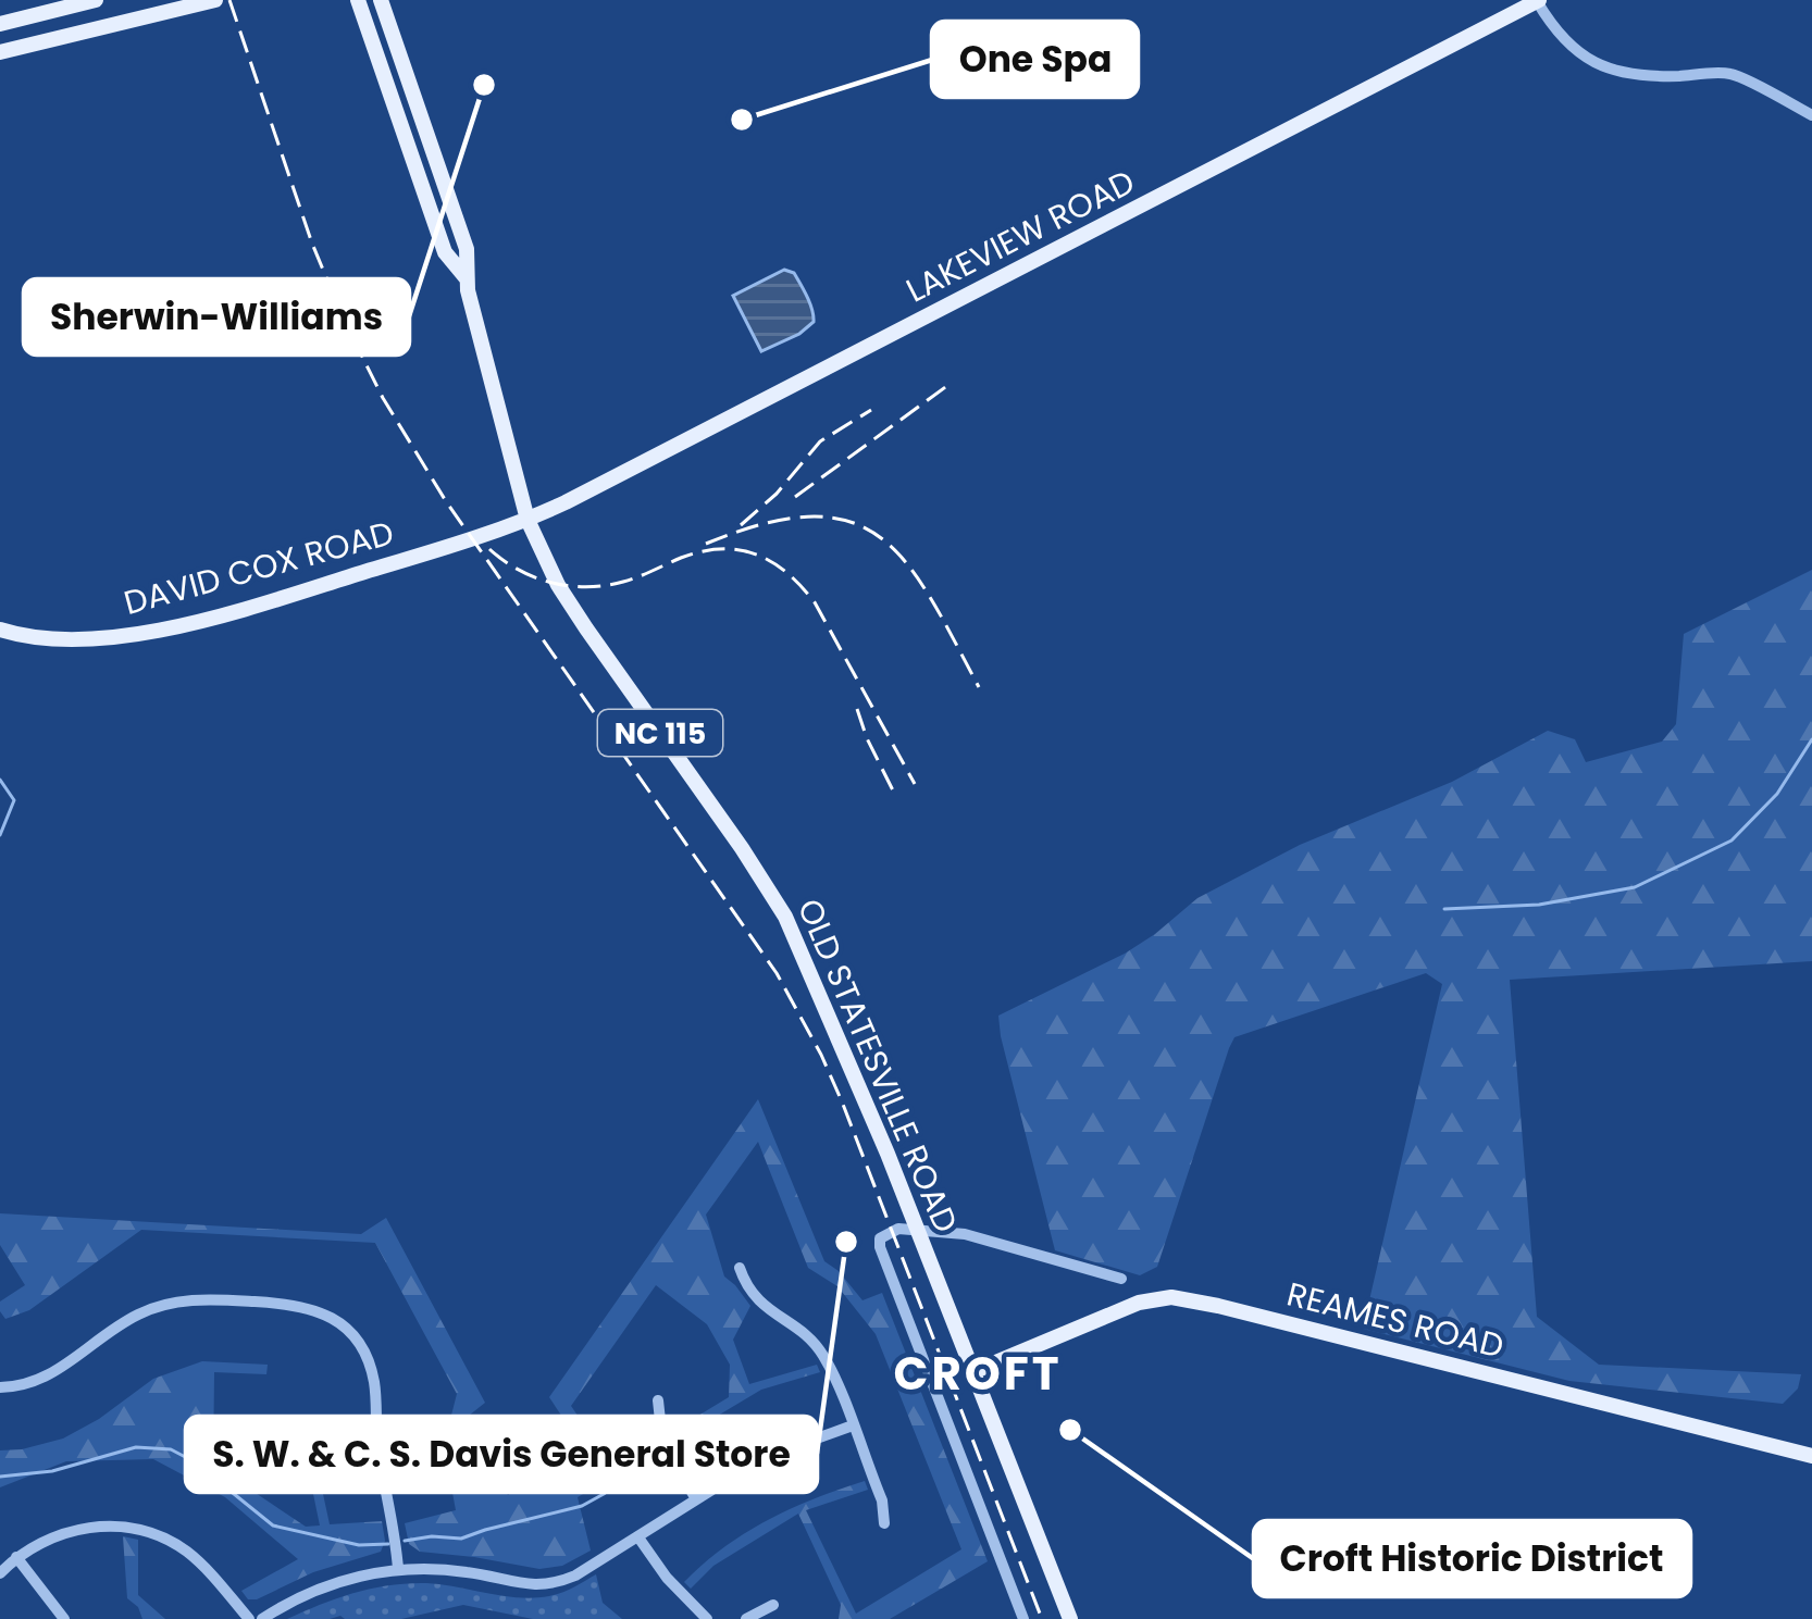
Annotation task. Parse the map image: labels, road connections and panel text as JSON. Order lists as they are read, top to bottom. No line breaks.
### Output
{"streets":{"main road":["LAKEVIEW ROAD","DAVID COX ROAD","NC 115","OLD STATESVILLE ROAD","REAMES ROAD"]},"crossings":[["LAKEVIEW ROAD","DAVID COX ROAD"],["LAKEVIEW ROAD","OLD STATESVILLE ROAD"],["DAVID COX ROAD","OLD STATESVILLE ROAD"],["OLD STATESVILLE ROAD","REAMES ROAD"]],"districts":["CROFT"],"places":["Sherwin-Williams","One Spa","S. W. & C. S. Davis General Store","Croft Historic District"]}
